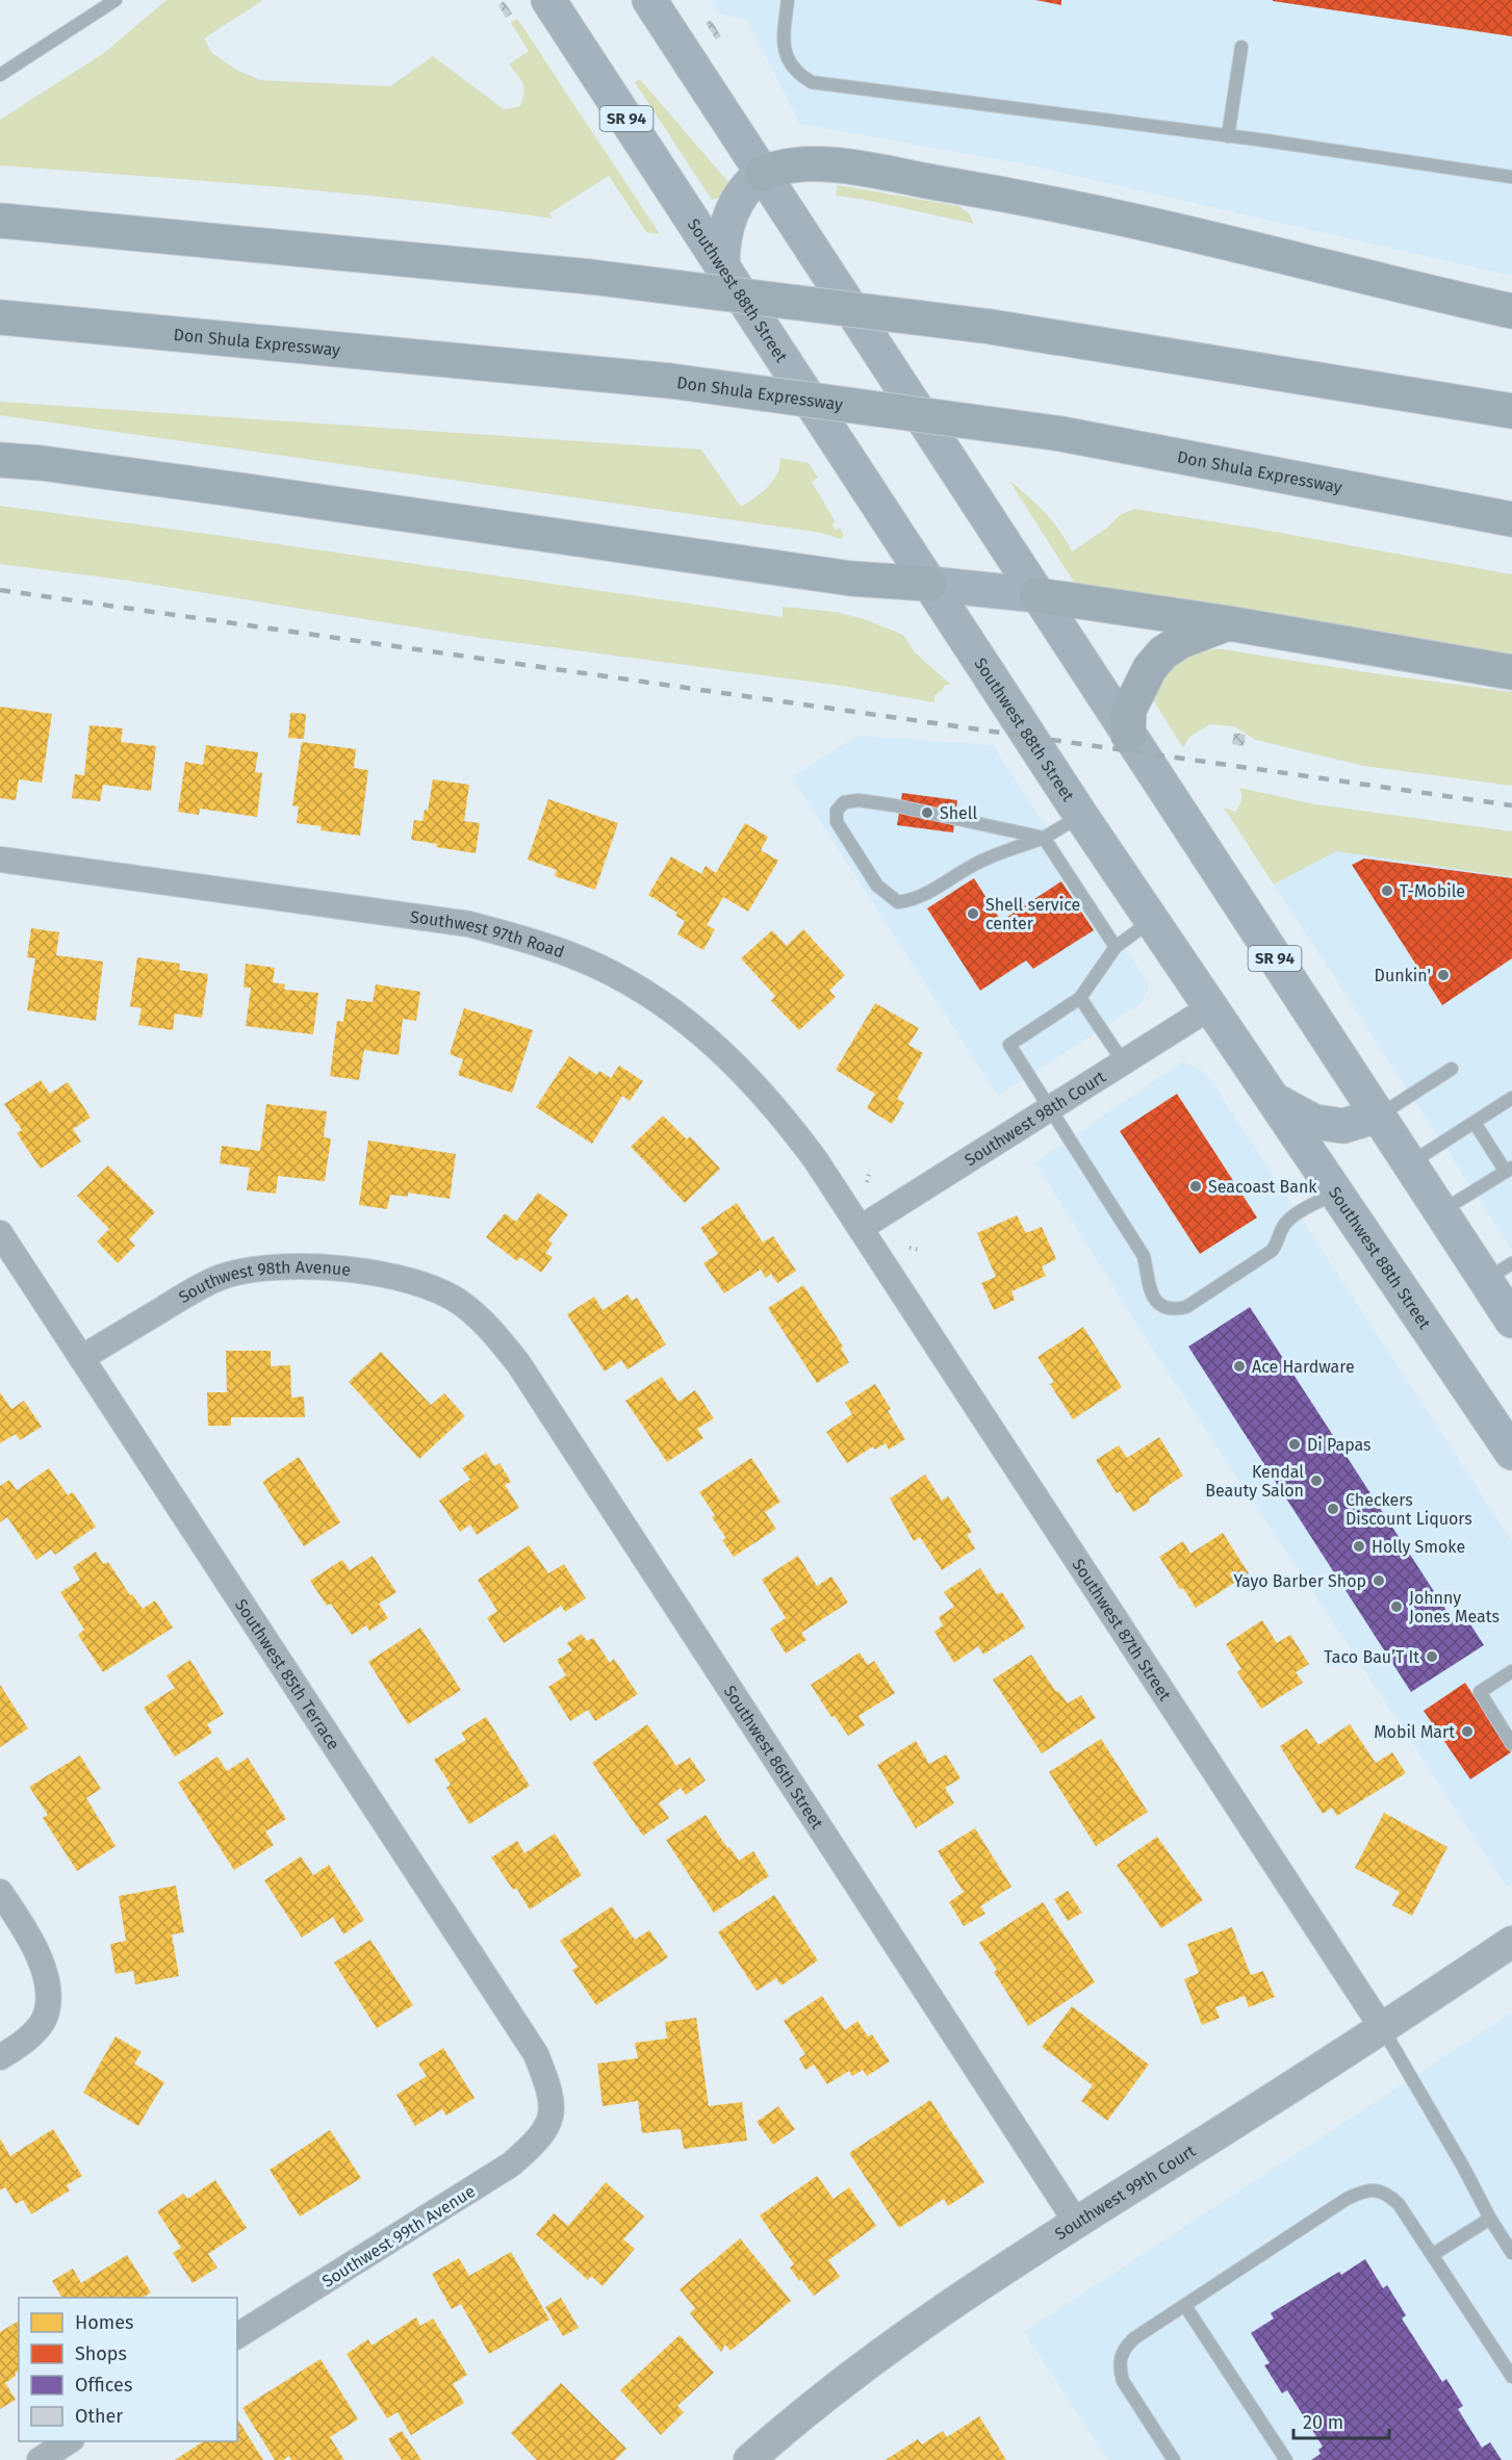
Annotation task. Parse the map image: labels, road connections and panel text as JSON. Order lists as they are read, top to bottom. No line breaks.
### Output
{"streets":{"highway":["Don Shula Expressway"],"main road":["SR 94","Southwest 88th Street"],"street":["Southwest 97th Road","Southwest 98th Court","Southwest 98th Avenue","Southwest 87th Street","Southwest 85th Terrace","Southwest 86th Street","Southwest 99th Court","Southwest 99th Avenue"]},"crossings":[["Southwest 88th Street","Southwest 98th Court"],["Southwest 97th Road","Southwest 98th Court"],["Southwest 97th Road","Southwest 87th Street"],["Southwest 98th Court","Southwest 87th Street"],["Southwest 98th Avenue","Southwest 85th Terrace"],["Southwest 98th Avenue","Southwest 86th Street"],["Southwest 87th Street","Southwest 99th Court"],["Southwest 85th Terrace","Southwest 99th Avenue"],["Southwest 86th Street","Southwest 99th Court"]],"places":["Shell","T-Mobile","Shell service center","Dunkin'","Seacoast Bank","Ace Hardware","Di Papas","Kendal Beauty Salon","Checkers Discount Liquors","Holly Smoke","Yayo Barber Shop","Johnny Jones Meats","Taco Bau’T It","Mobil Mart"],"legend":["Homes","Shops","Offices","Other"],"scale_bar":"20 m"}
